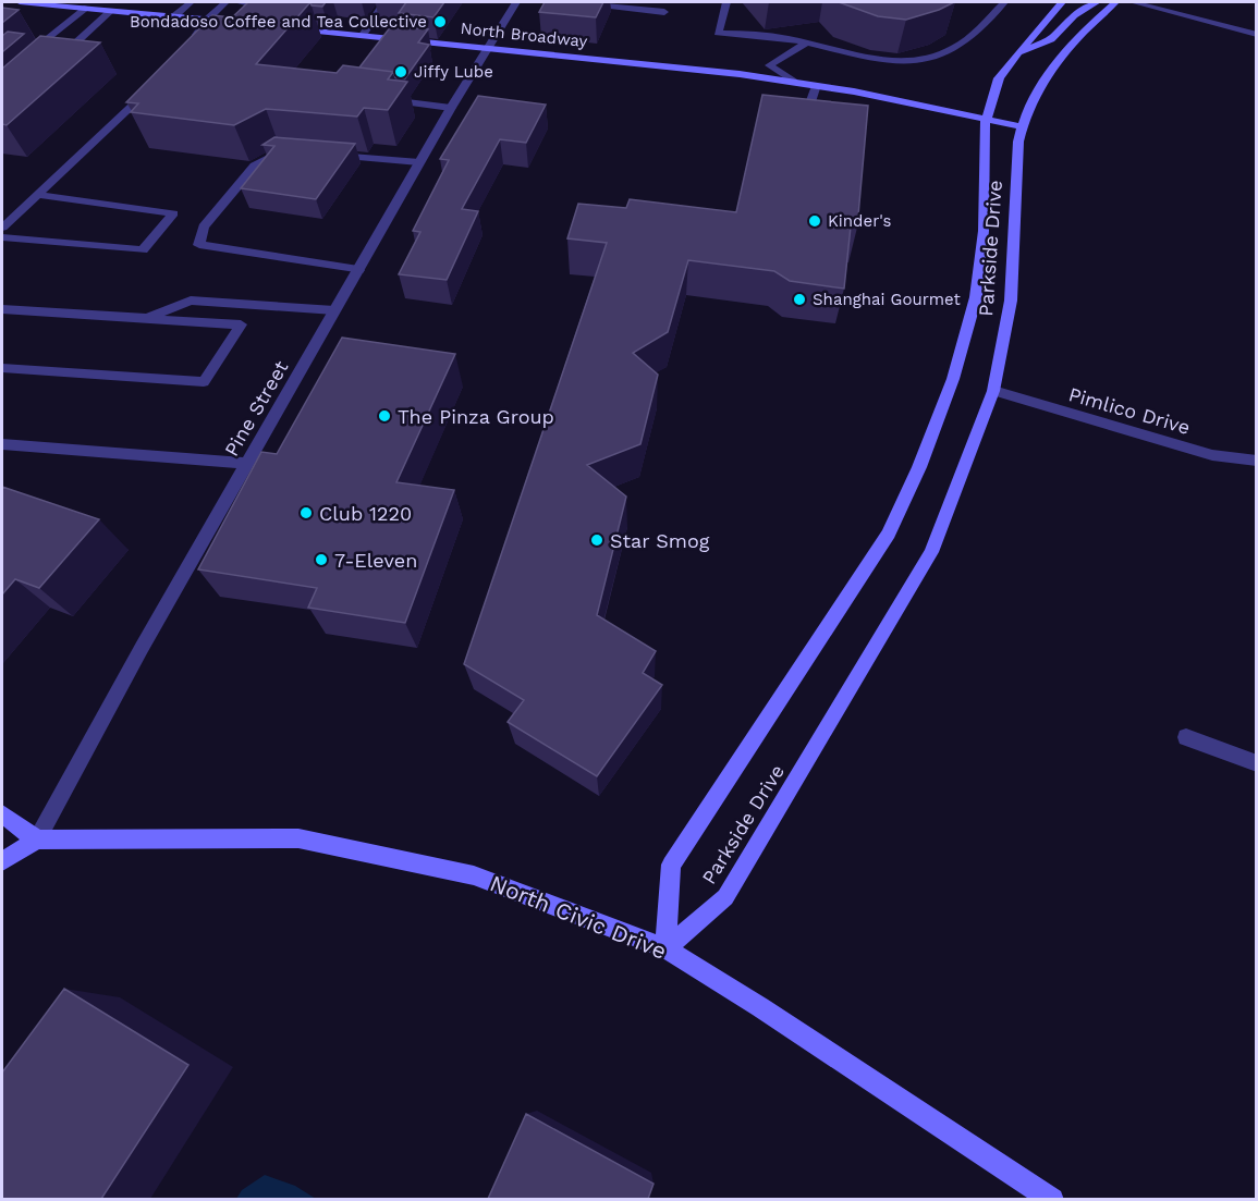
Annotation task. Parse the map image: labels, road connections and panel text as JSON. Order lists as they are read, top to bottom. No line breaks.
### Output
{"streets":{"street":["North Broadway","Parkside Drive","Pine Street","Pimlico Drive","North Civic Drive"]},"crossings":[["North Broadway","Parkside Drive"],["North Broadway","Pine Street"],["Parkside Drive","Pimlico Drive"],["Parkside Drive","North Civic Drive"],["Pine Street","North Civic Drive"]],"places":["Bondadoso Coffee and Tea Collective","Jiffy Lube","Kinder's","Shanghai Gourmet","The Pinza Group","Club 1220","Star Smog","7-Eleven"]}
